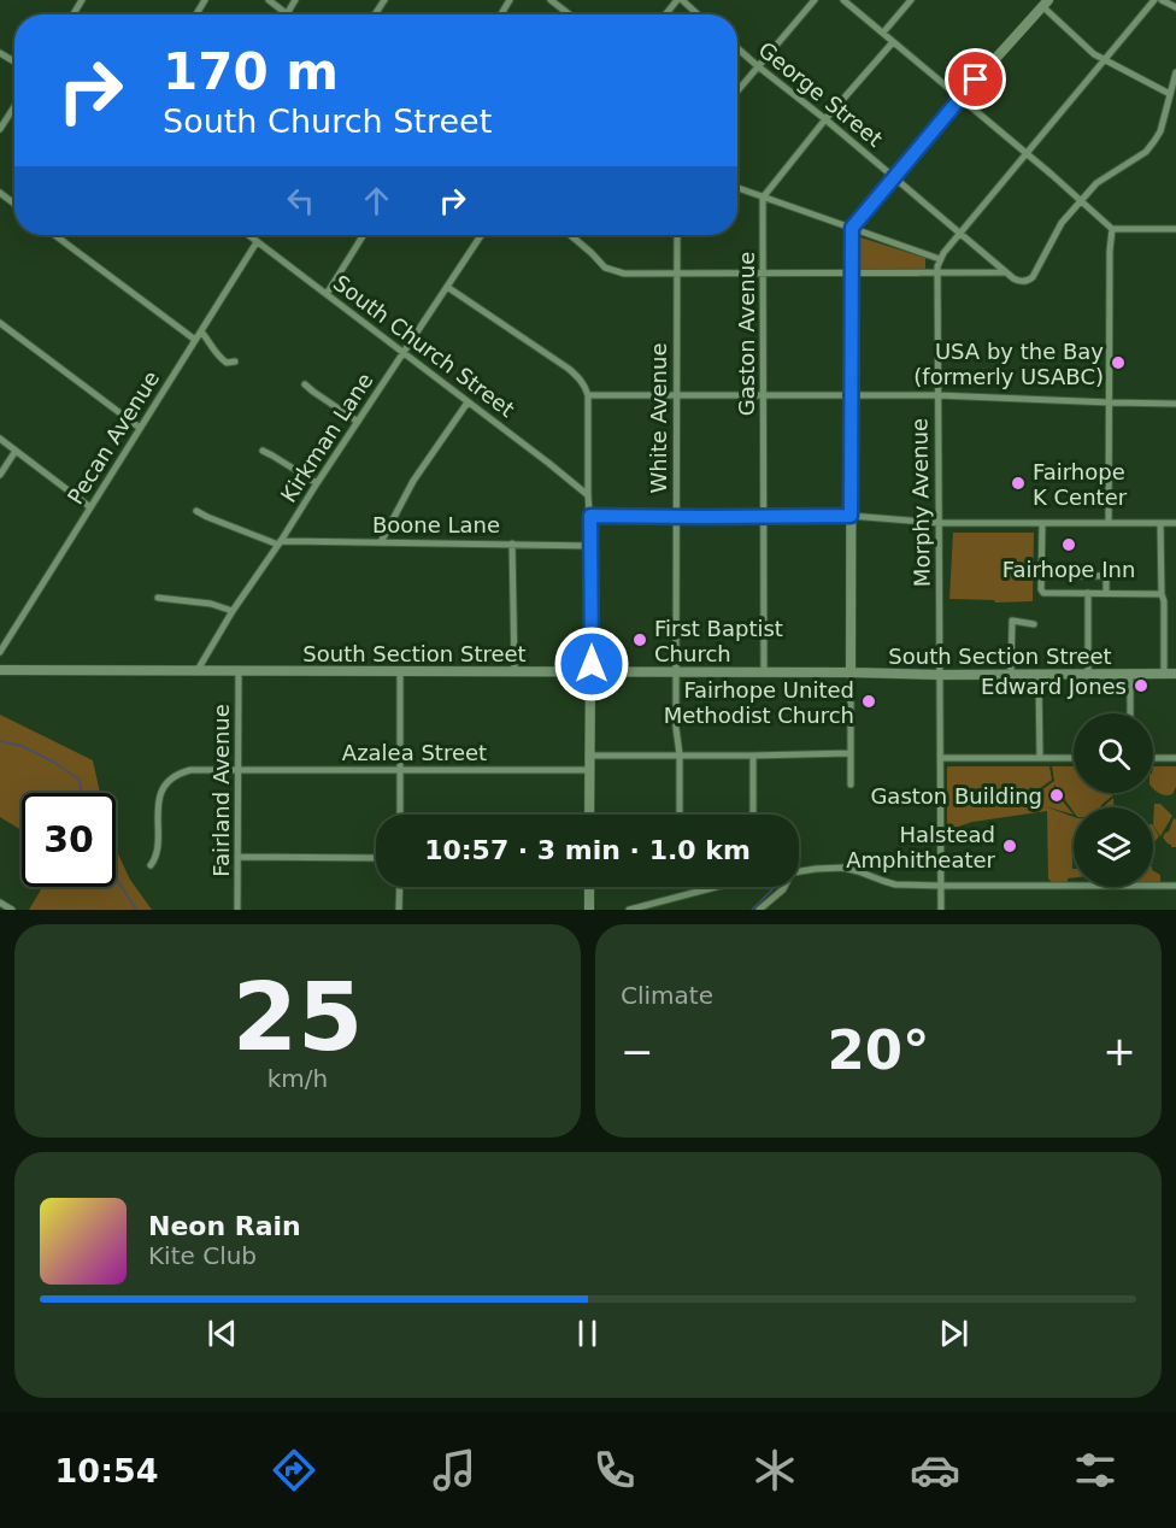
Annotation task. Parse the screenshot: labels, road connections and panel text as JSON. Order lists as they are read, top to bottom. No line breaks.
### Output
{"streets":{"street":["George Street","Gaston Avenue","South Church Street","White Avenue","Pecan Avenue","Kirkman Lane","Morphy Avenue","Boone Lane","South Section Street","Azalea Street","Fairland Avenue"]},"crossings":[["George Street","Morphy Avenue"],["Gaston Avenue","South Section Street"],["South Church Street","Pecan Avenue"],["South Church Street","Kirkman Lane"],["White Avenue","South Section Street"],["Kirkman Lane","Boone Lane"],["Kirkman Lane","South Section Street"],["Morphy Avenue","South Section Street"],["South Section Street","Fairland Avenue"],["Azalea Street","Fairland Avenue"]],"places":["USA by the Bay (formerly USABC)","Fairhope K Center","Fairhope Inn","First Baptist Church","Edward Jones","Fairhope United Methodist Church","Gaston Building","Halstead Amphitheater"],"page":{"turn":["170 m","South Church Street"],"limit":"30","trip":"10:57 · 3 min · 1.0 km","tile":[["25","km/h"],"Climate"],"heat":["−","20°","+"],"song":["Neon Rain","Kite Club"],"tabs":"10:54"}}
